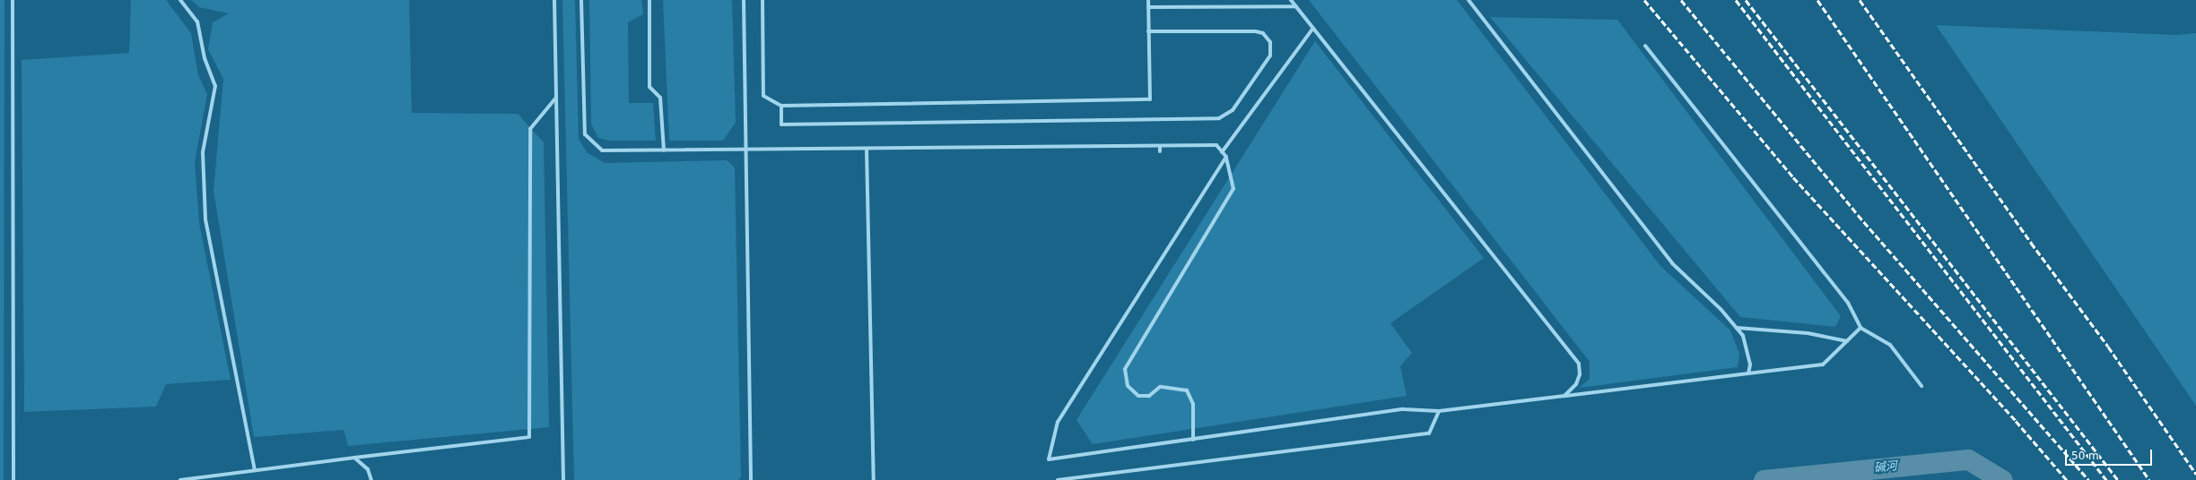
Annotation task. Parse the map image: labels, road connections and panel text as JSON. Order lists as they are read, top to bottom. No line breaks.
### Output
{"water":["碱河"],"scale_bar":"50 m"}
